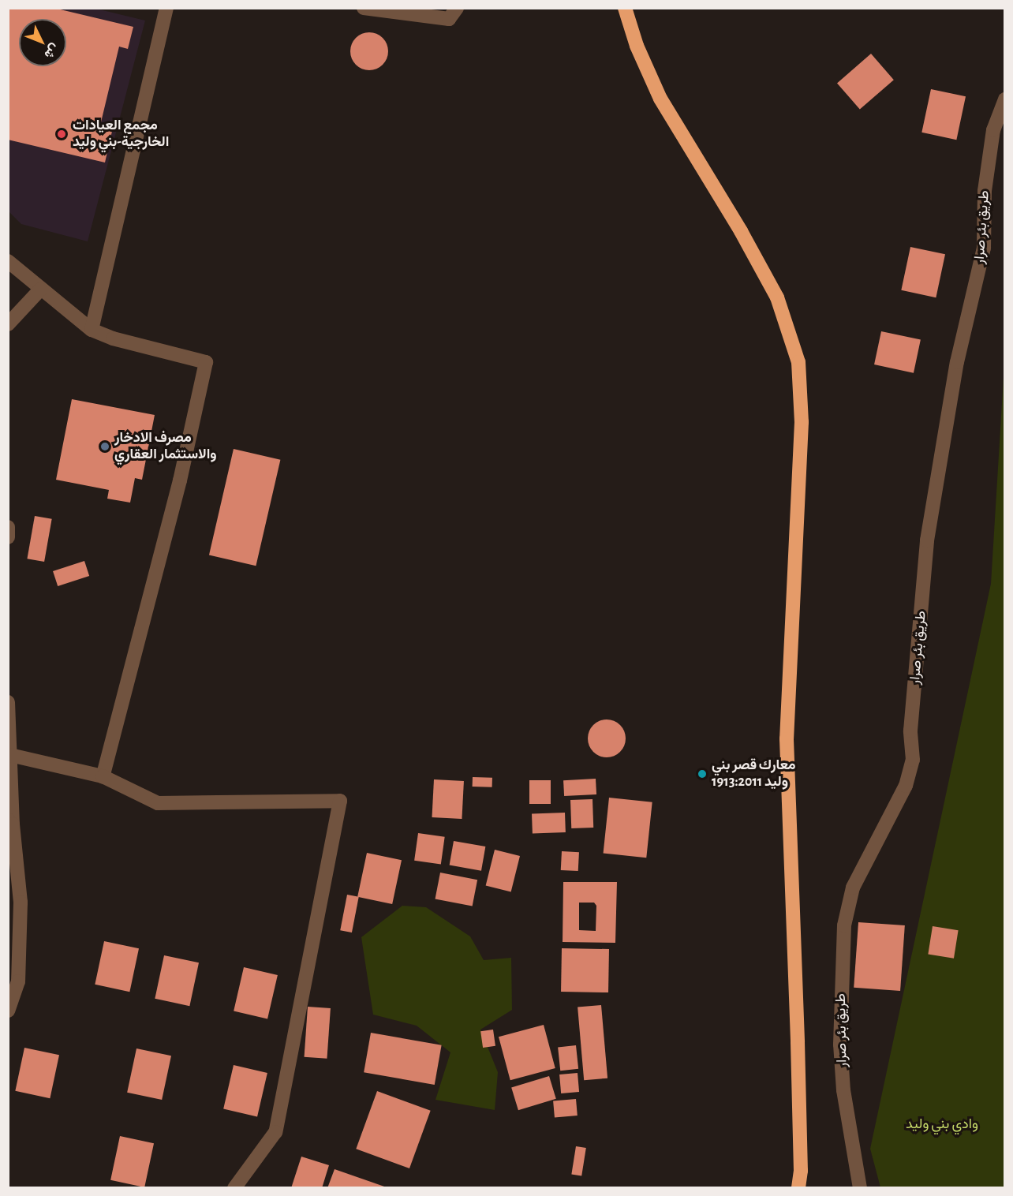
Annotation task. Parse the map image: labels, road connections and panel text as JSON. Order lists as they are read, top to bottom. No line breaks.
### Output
{"streets":{"street":["طريق بئر صرار"]},"parks":["وادي بني وليد"],"places":["مجمع العيادات الخارجية-بني وليد","مصرف الادخار والاستثمار العقاري","معارك قصر بني وليد 1913:2011"],"north":"bottom right"}
